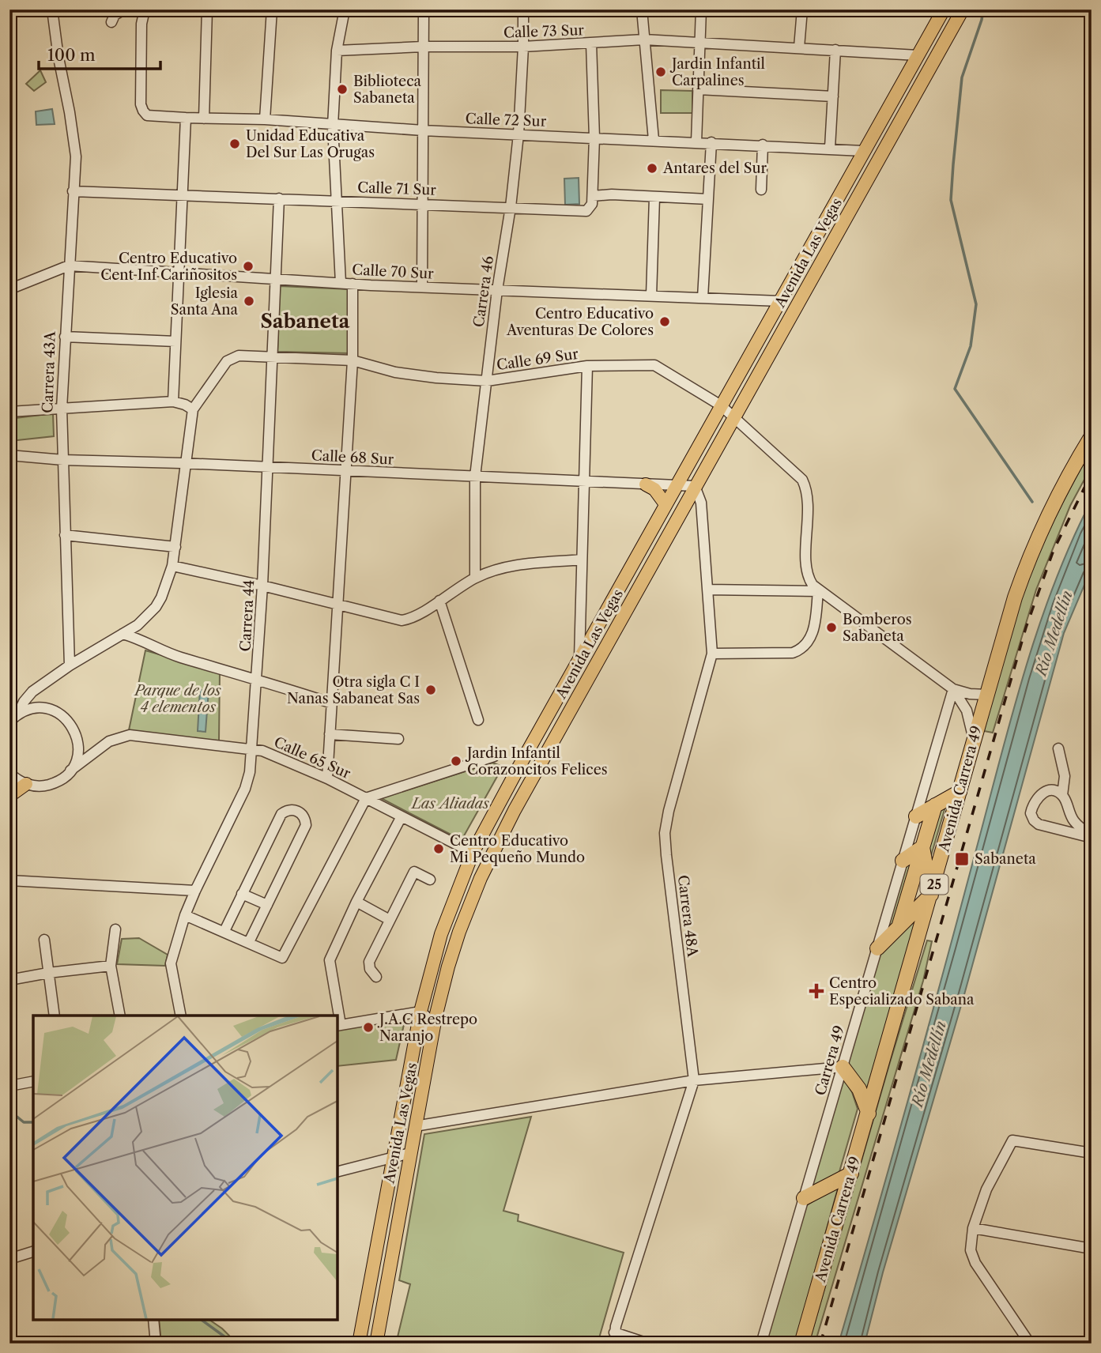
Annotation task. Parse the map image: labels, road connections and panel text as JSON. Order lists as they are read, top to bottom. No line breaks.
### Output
{"streets":{"highway":["Avenida Carrera 49","25"],"main road":["Avenida Las Vegas"],"street":["Calle 73 Sur","Calle 72 Sur","Calle 71 Sur","Calle 70 Sur","Carrera 46","Calle 69 Sur","Carrera 43A","Calle 68 Sur","Carrera 44","Calle 65 Sur","Carrera 48A","Carrera 49"]},"crossings":[["Calle 73 Sur","Avenida Las Vegas"],["Calle 73 Sur","Carrera 46"],["Calle 72 Sur","Avenida Las Vegas"],["Calle 72 Sur","Carrera 46"],["Calle 71 Sur","Carrera 46"],["Calle 71 Sur","Carrera 43A"],["Calle 71 Sur","Carrera 44"],["Avenida Las Vegas","Calle 70 Sur"],["Avenida Las Vegas","Calle 69 Sur"],["Avenida Las Vegas","Calle 68 Sur"],["Avenida Las Vegas","Calle 65 Sur"],["Avenida Las Vegas","Carrera 48A"],["Calle 70 Sur","Carrera 46"],["Calle 70 Sur","Carrera 43A"],["Calle 70 Sur","Carrera 44"],["Carrera 46","Calle 69 Sur"],["Carrera 46","Calle 68 Sur"],["Calle 69 Sur","Carrera 44"],["Carrera 43A","Calle 68 Sur"],["Calle 68 Sur","Carrera 44"],["Calle 68 Sur","Carrera 48A"],["Carrera 44","Calle 65 Sur"]],"districts":["Sabaneta"],"water":["Río Medellín"],"parks":["Parque de los 4 elementos","Las Aliadas"],"places":{"other":["Jardin Infantil Carpalines","Biblioteca Sabaneta","Unidad Educativa Del Sur Las Orugas","Antares del Sur","Centro Educativo Cent Inf Cariñositos","Iglesia Santa Ana","Centro Educativo Aventuras De Colores","Bomberos Sabaneta","Otra sigla C I Nanas Sabaneat Sas","Jardin Infantil Corazoncitos Felices","Centro Educativo Mi Pequeño Mundo","J.A.C Restrepo Naranjo"],"transit":["Sabaneta"],"health":["Centro Especializado Sabana"]},"scale_bar":"100 m"}
